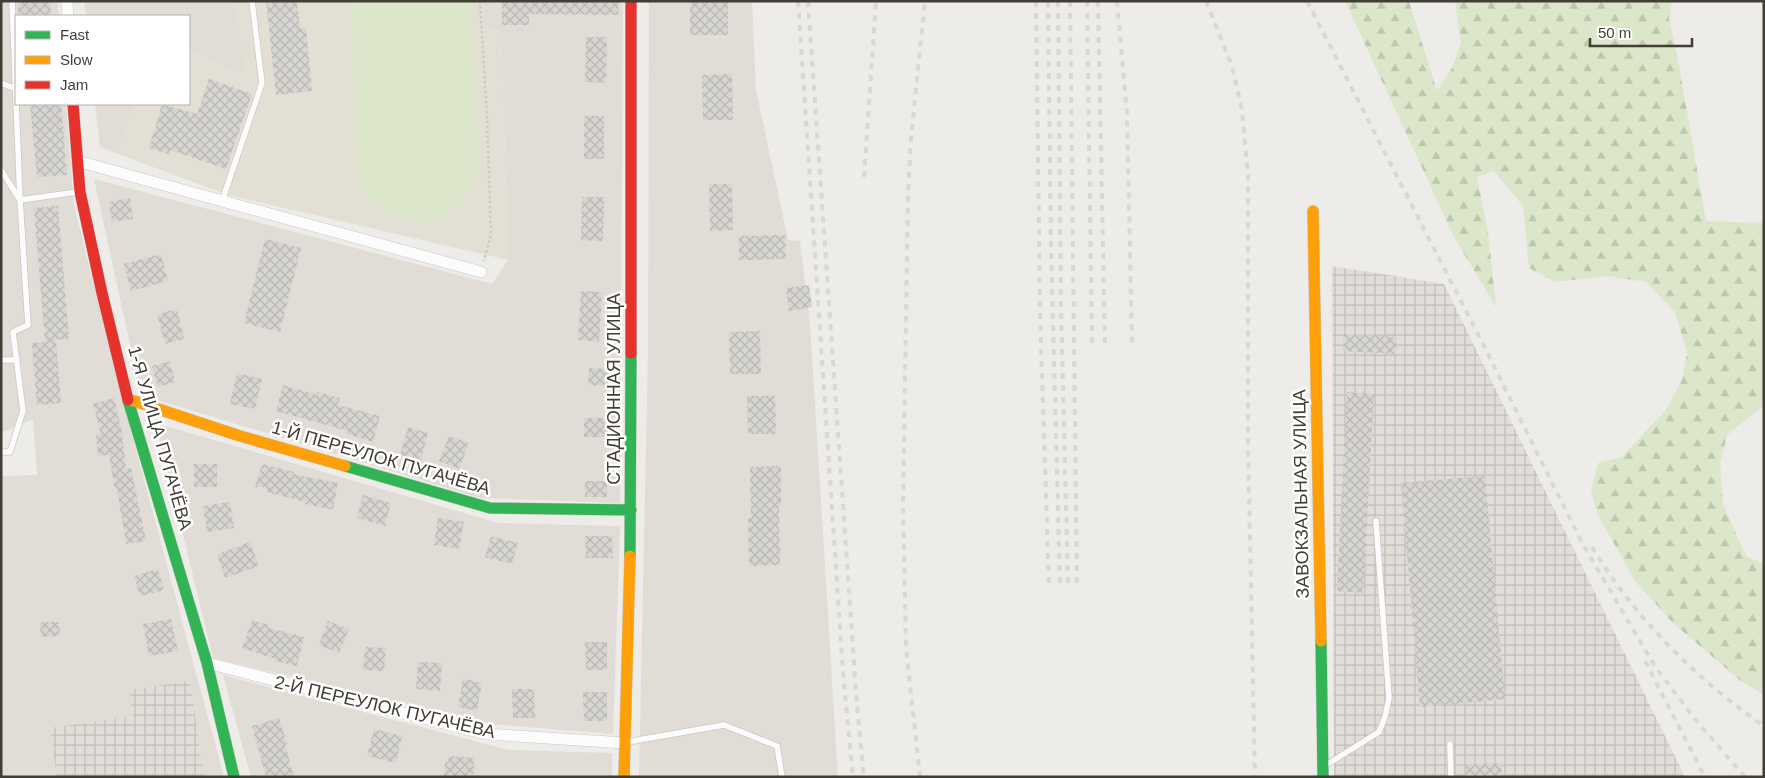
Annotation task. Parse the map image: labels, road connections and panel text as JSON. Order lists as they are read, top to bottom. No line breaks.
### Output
{"streets":{"street":["СТАДИОННАЯ УЛИЦА","1-Я УЛИЦА ПУГАЧЁВА","1-Й ПЕРЕУЛОК ПУГАЧЁВА","ЗАВОКЗАЛЬНАЯ УЛИЦА","2-Й ПЕРЕУЛОК ПУГАЧЁВА"]},"crossings":[["СТАДИОННАЯ УЛИЦА","1-Й ПЕРЕУЛОК ПУГАЧЁВА"],["СТАДИОННАЯ УЛИЦА","2-Й ПЕРЕУЛОК ПУГАЧЁВА"],["1-Я УЛИЦА ПУГАЧЁВА","1-Й ПЕРЕУЛОК ПУГАЧЁВА"],["1-Я УЛИЦА ПУГАЧЁВА","2-Й ПЕРЕУЛОК ПУГАЧЁВА"]],"legend":["Fast","Slow","Jam"],"scale_bar":"50 m"}
